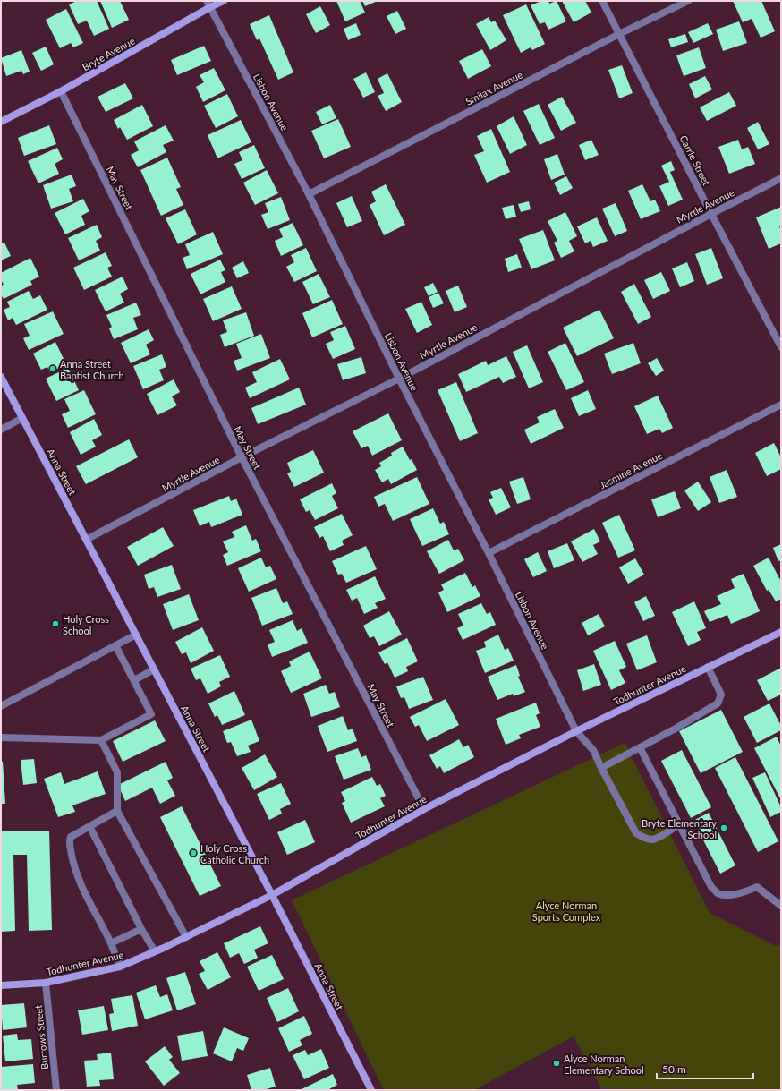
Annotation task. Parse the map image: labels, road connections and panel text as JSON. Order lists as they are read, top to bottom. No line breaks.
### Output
{"streets":{"street":["Bryte Avenue","Smilax Avenue","Lisbon Avenue","Carrie Street","May Street","Myrtle Avenue","Jasmine Avenue","Anna Street","Todhunter Avenue","Burrows Street"]},"crossings":[["Bryte Avenue","Lisbon Avenue"],["Bryte Avenue","May Street"],["Smilax Avenue","Lisbon Avenue"],["Smilax Avenue","Carrie Street"],["Lisbon Avenue","Myrtle Avenue"],["Lisbon Avenue","Jasmine Avenue"],["Lisbon Avenue","Todhunter Avenue"],["Carrie Street","Myrtle Avenue"],["May Street","Myrtle Avenue"],["May Street","Todhunter Avenue"],["Myrtle Avenue","Anna Street"],["Anna Street","Todhunter Avenue"],["Todhunter Avenue","Burrows Street"]],"parks":["Alyce Norman Sports Complex"],"places":["Anna Street Baptist Church","Holy Cross School","Bryte Elementary School","Holy Cross Catholic Church","Alyce Norman Elementary School"],"scale_bar":"50 m"}
